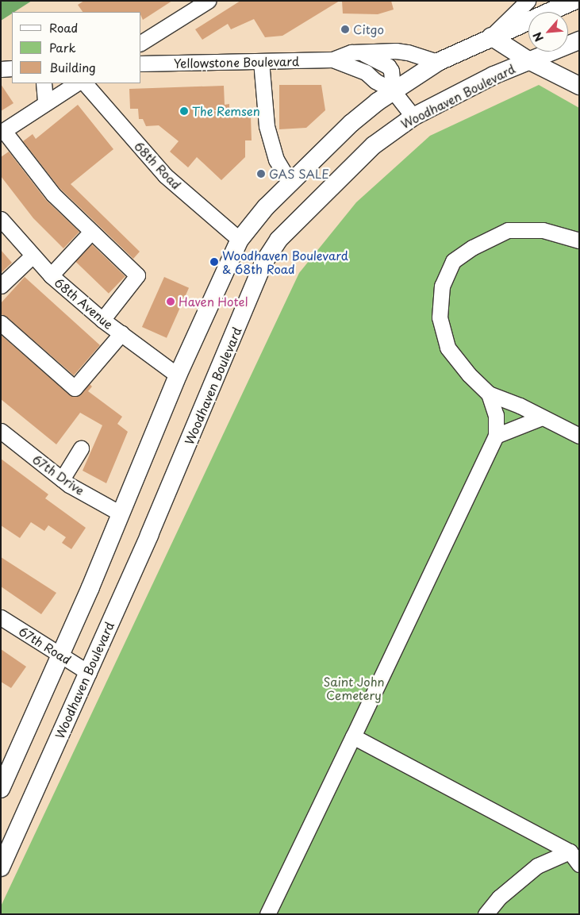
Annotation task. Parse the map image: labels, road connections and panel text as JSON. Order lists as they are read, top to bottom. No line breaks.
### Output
{"streets":{"main road":["Woodhaven Boulevard"],"street":["Yellowstone Boulevard","68th Road","68th Avenue","67th Drive","67th Road"]},"crossings":[["Yellowstone Boulevard","Woodhaven Boulevard"],["Woodhaven Boulevard","67th Road"]],"parks":["Saint John Cemetery"],"places":["Citgo","The Remsen","GAS SALE","Woodhaven Boulevard & 68th Road","Haven Hotel"],"legend":["Road","Park","Building"],"north":"bottom left"}
